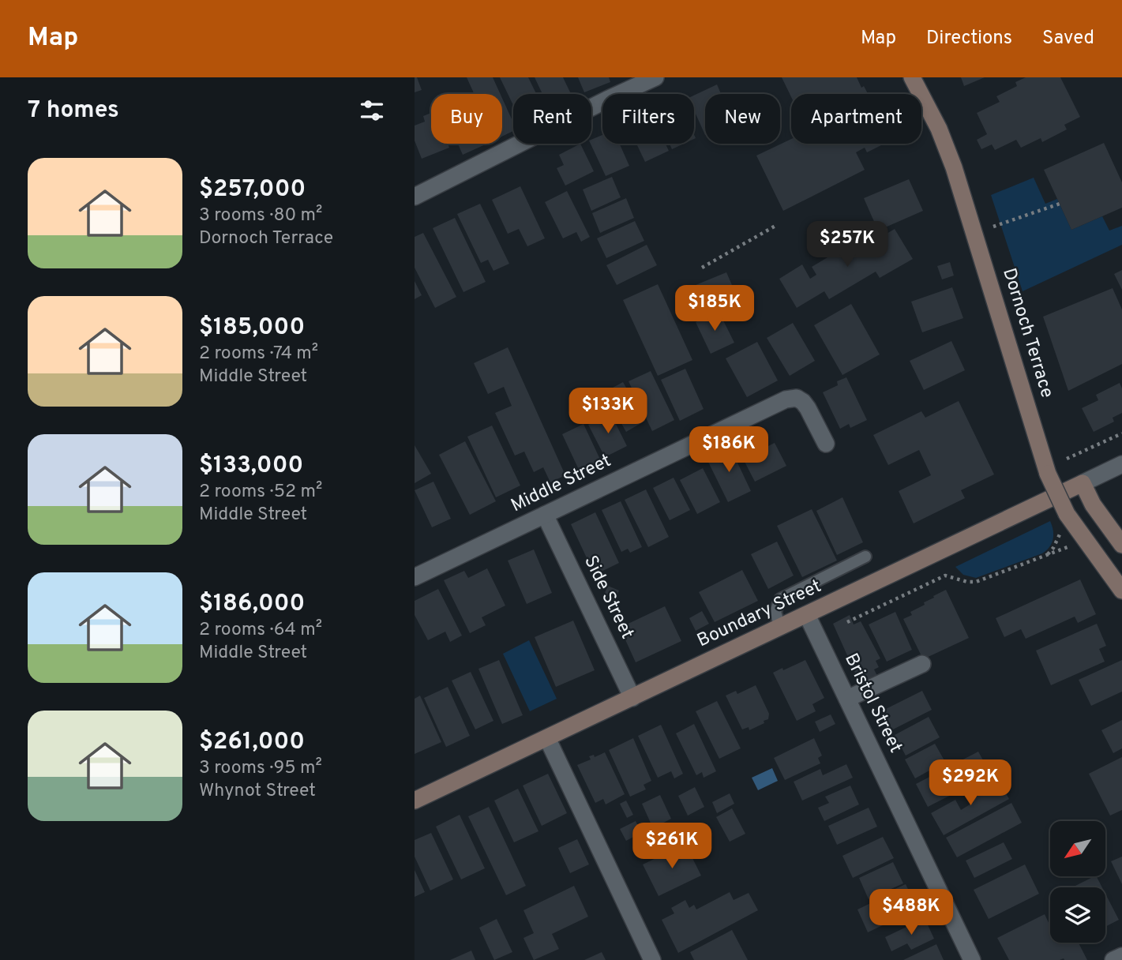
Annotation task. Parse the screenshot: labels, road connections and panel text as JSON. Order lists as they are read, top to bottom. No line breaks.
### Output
{"streets":{"street":["Dornoch Terrace","Middle Street","Side Street","Boundary Street","Bristol Street"]},"crossings":[["Middle Street","Side Street"],["Side Street","Boundary Street"],["Boundary Street","Bristol Street"]],"north":"bottom left","page":{"header":"Map","nav":["Map","Directions","Saved"],"heading":"7 homes","chip":["Buy","Rent","Filters","New","Apartment"],"list":[{"name":"$257,000","note":"3 rooms · 80 m² · Dornoch Terrace"},{"name":"$185,000","note":"2 rooms · 74 m² · Middle Street"},{"name":"$133,000","note":"2 rooms · 52 m² · Middle Street"},{"name":"$186,000","note":"2 rooms · 64 m² · Middle Street"},{"name":"$261,000","note":"3 rooms · 95 m² · Whynot Street"}],"price":["$257K","$185K","$133K","$186K","$292K","$261K","$488K"]}}
